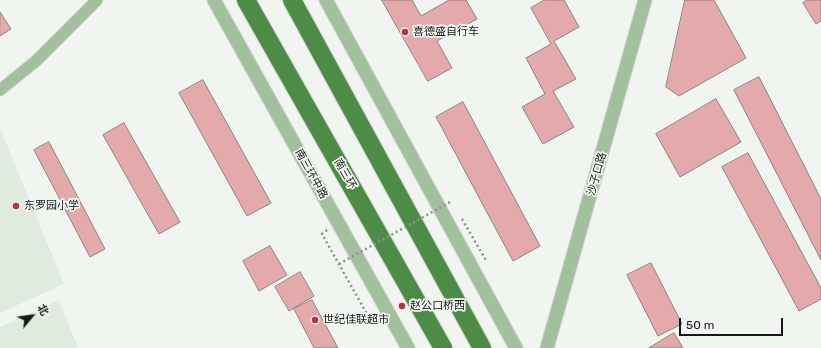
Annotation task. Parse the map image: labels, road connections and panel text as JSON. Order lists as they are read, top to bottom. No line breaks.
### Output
{"streets":{"highway":["南三环"],"street":["南三环中路","沙子口路"]},"places":["喜德盛自行车","东罗园小学","赵公口桥西","世纪佳联超市"],"scale_bar":"50 m","north":"top right"}
